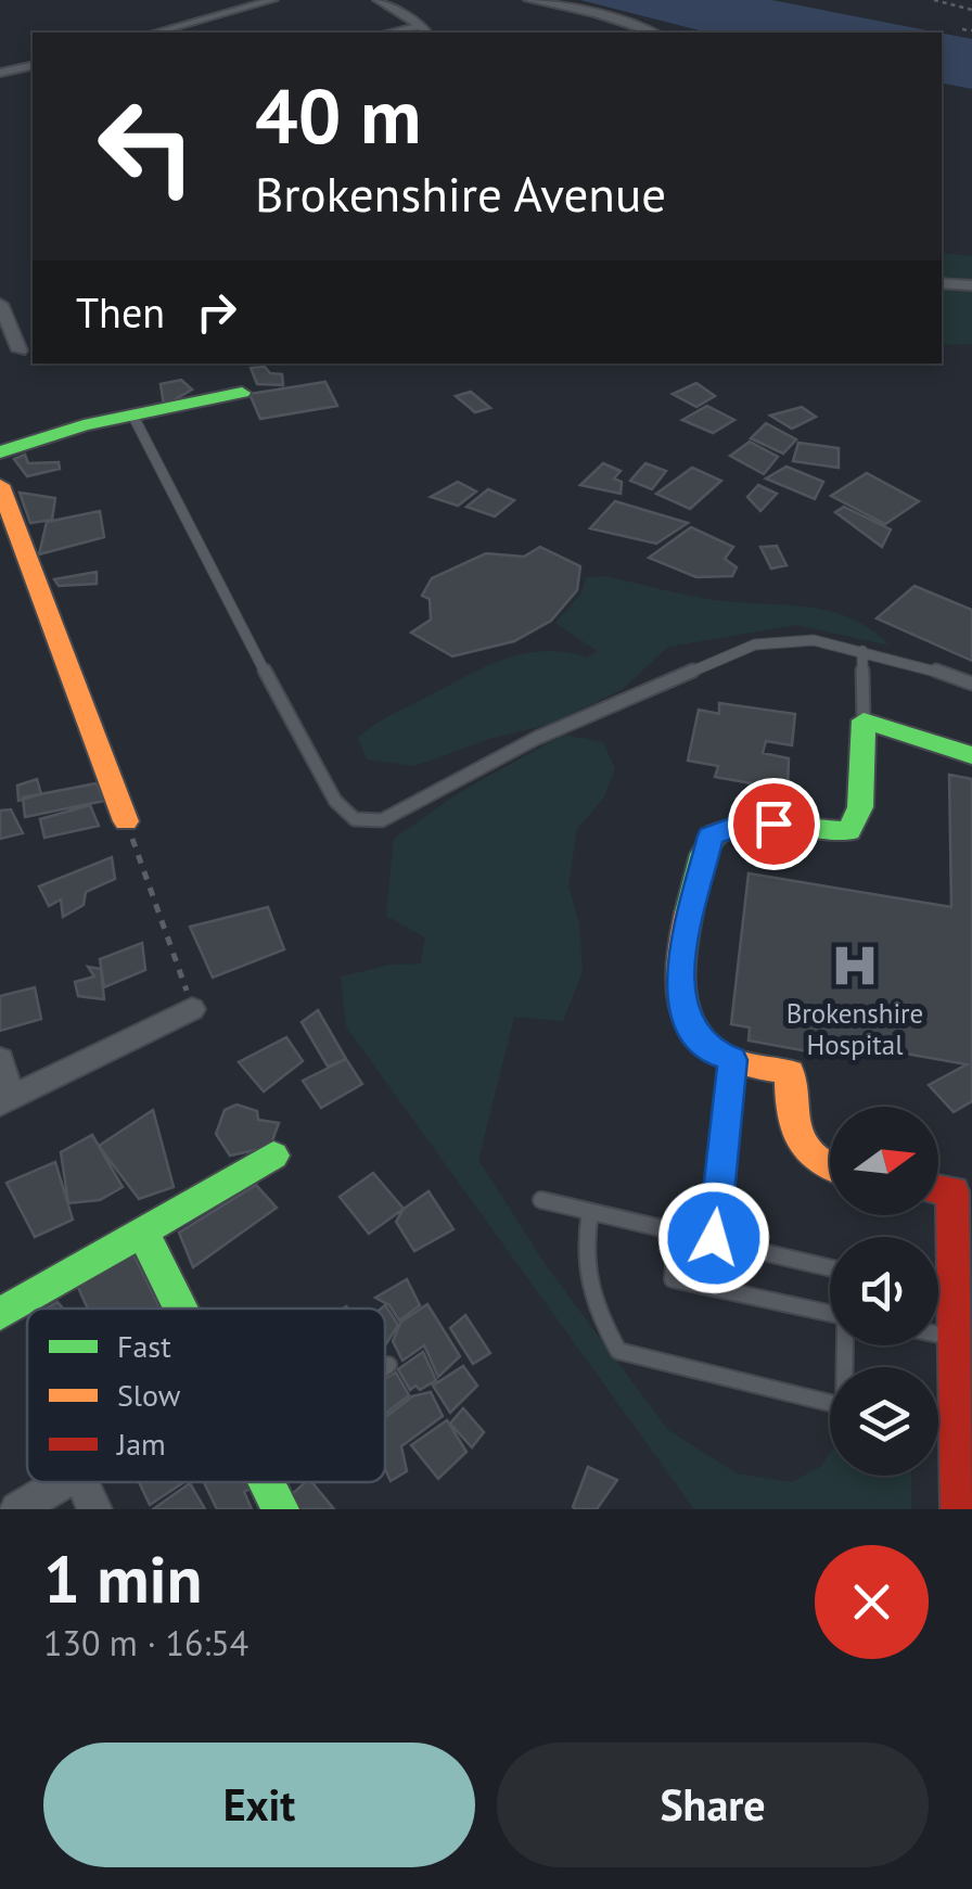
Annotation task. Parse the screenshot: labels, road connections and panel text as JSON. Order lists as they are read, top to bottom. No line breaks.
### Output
{"places":{"hospital":["Brokenshire Hospital"]},"legend":["Fast","Slow","Jam"],"north":"right","page":{"turn":["40 m","Brokenshire Avenue"],"then":"Then","heading":["1 min","130 m · 16:54"],"buttons":["Exit","Share"]}}
